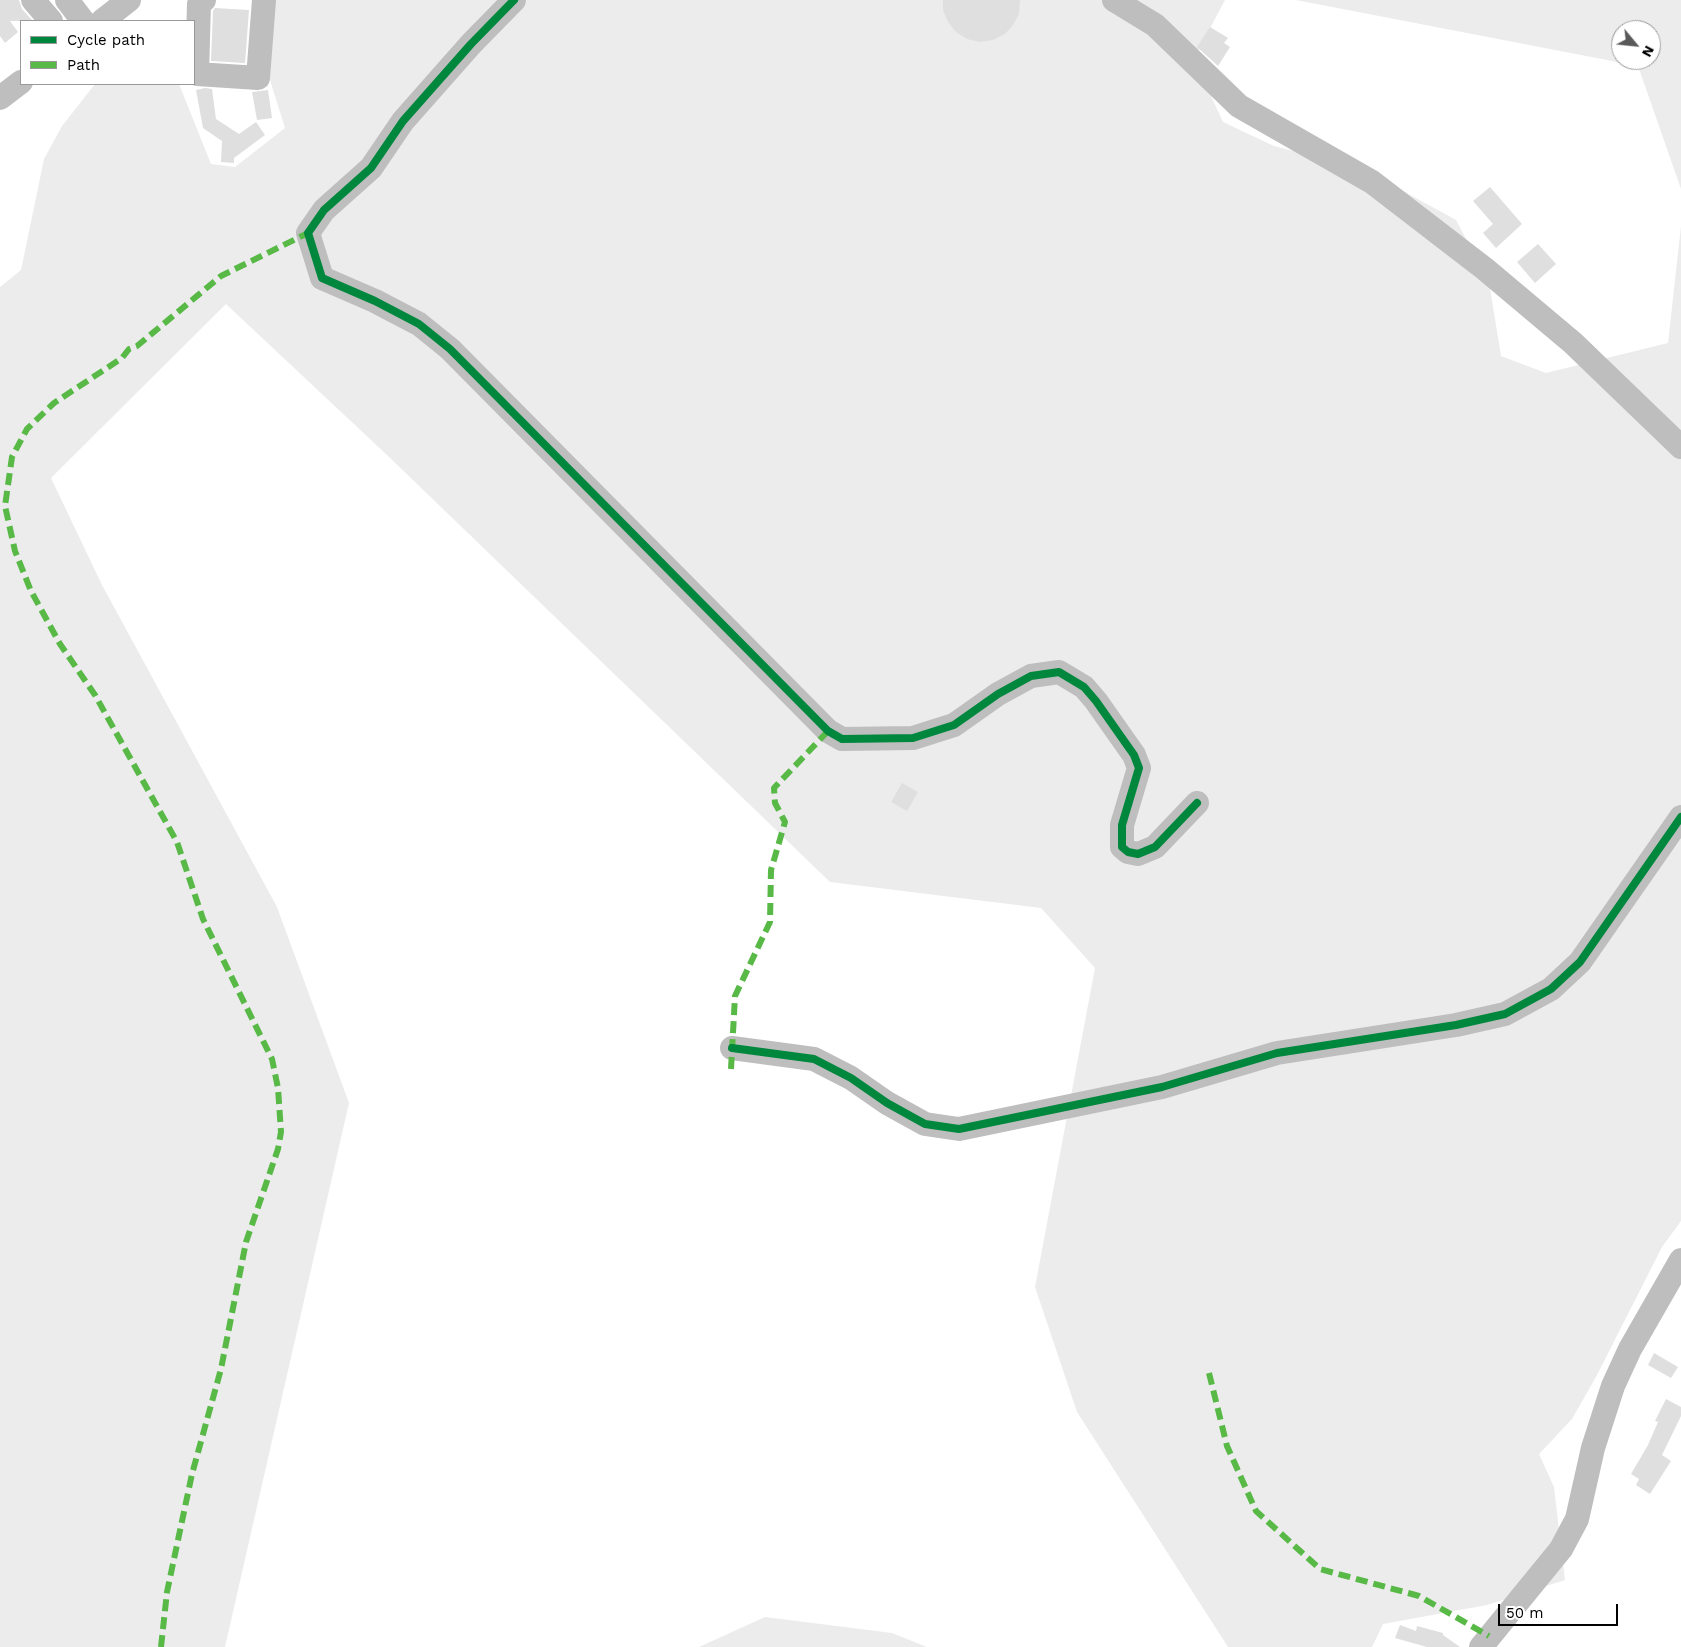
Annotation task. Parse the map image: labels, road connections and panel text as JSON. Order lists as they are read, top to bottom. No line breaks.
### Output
{"legend":["Cycle path","Path"],"scale_bar":"50 m","north":"bottom right"}
